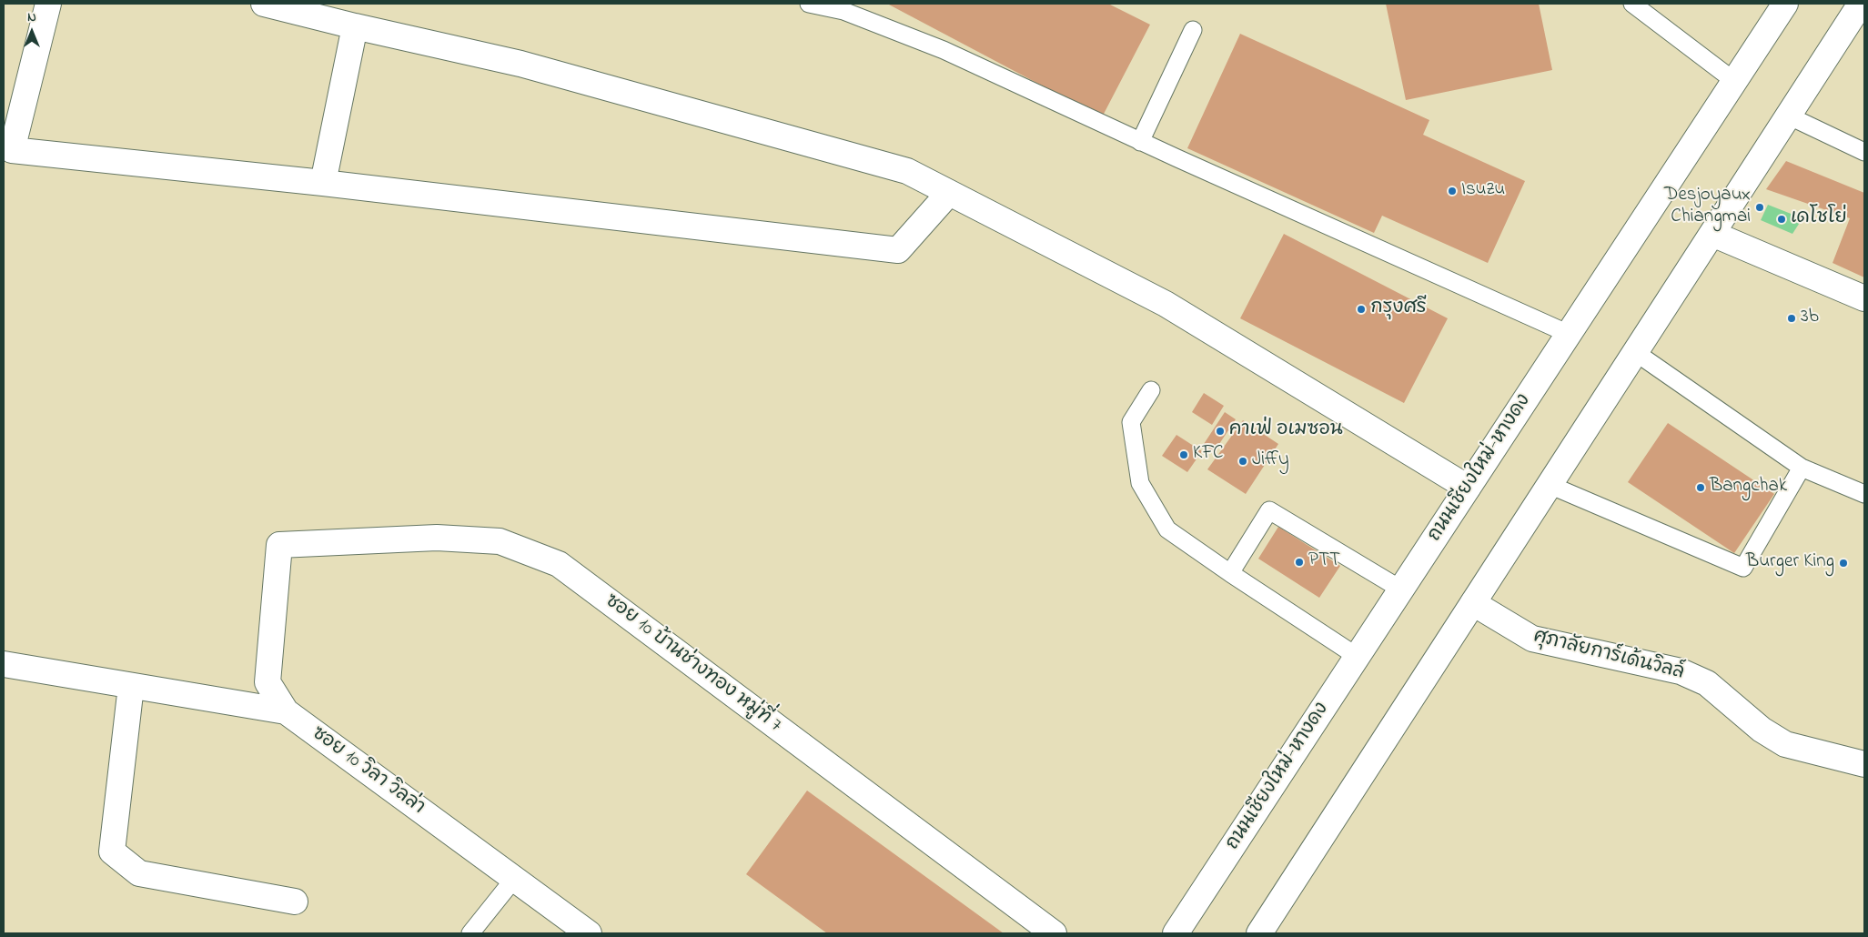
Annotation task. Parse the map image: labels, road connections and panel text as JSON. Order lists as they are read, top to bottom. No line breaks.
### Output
{"streets":{"street":["ถนนเชียงใหม่-หางดง","ศุภาลัยการ์เด้นวิลล์","ซอย 10 บ้านช่างทอง หมู่ที่ 7","ซอย 10 วิลา วิลล่า"]},"crossings":[["ซอย 10 บ้านช่างทอง หมู่ที่ 7","ซอย 10 วิลา วิลล่า"]],"places":["Isuzu","Desjoyaux Chiangmai","เดโชโย่","กรุงศรี","3b","คาเฟ่ อเมซอน","KFC","Jiffy","Bangchak","PTT","Burger King"],"north":"top"}
